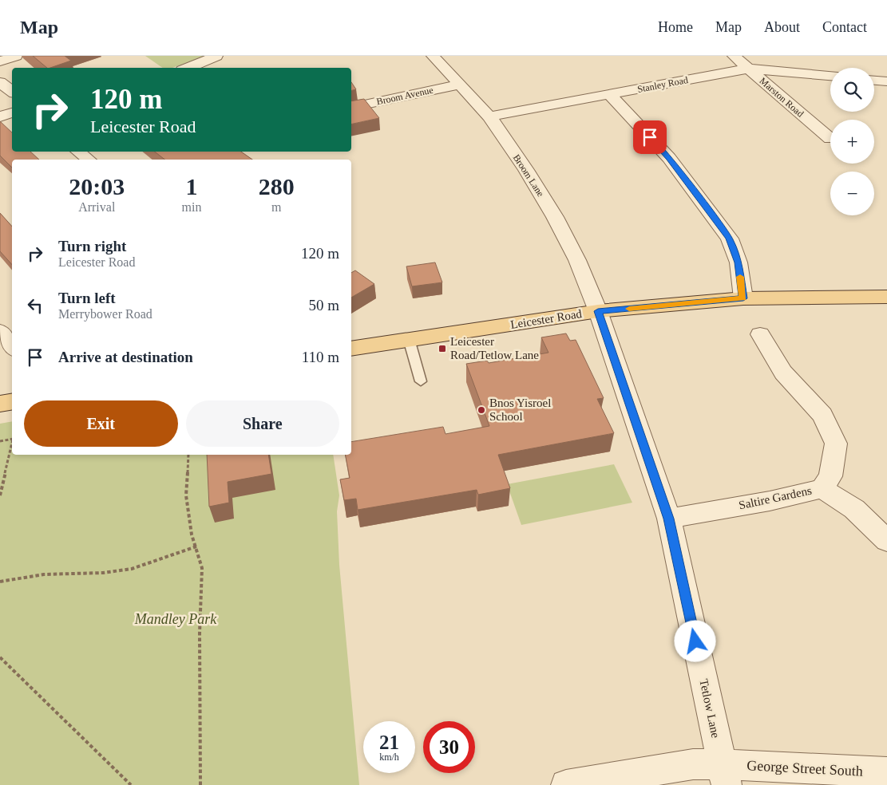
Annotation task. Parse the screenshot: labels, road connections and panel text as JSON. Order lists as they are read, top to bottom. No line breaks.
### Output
{"streets":{"main road":["Leicester Road"],"street":["Stanley Road","Broom Avenue","Marston Road","Broom Lane","Saltire Gardens","Tetlow Lane","George Street South"]},"crossings":[["Stanley Road","Marston Road"],["Stanley Road","Broom Lane"],["Broom Avenue","Broom Lane"],["Broom Lane","Leicester Road"],["Broom Lane","Tetlow Lane"],["Leicester Road","Tetlow Lane"],["Saltire Gardens","Tetlow Lane"],["Tetlow Lane","George Street South"]],"parks":["Mandley Park"],"places":{"transit":["Leicester Road/Tetlow Lane"],"other":["Bnos Yisroel School"]},"page":{"header":"Map","nav":["Home","Map","About","Contact"],"map_buttons":["+","−"],"turn":["120 m","Leicester Road"],"eta":["20:03","Arrival","1","min","280","m"],"list":[{"name":"Turn right","note":"Leicester Road","value":"120 m"},{"name":"Turn left","note":"Merrybower Road","value":"50 m"},{"name":"Arrive at destination","value":"110 m"}],"buttons":["Exit","Share"],"speed":"21 km/h","limit":"30"}}
